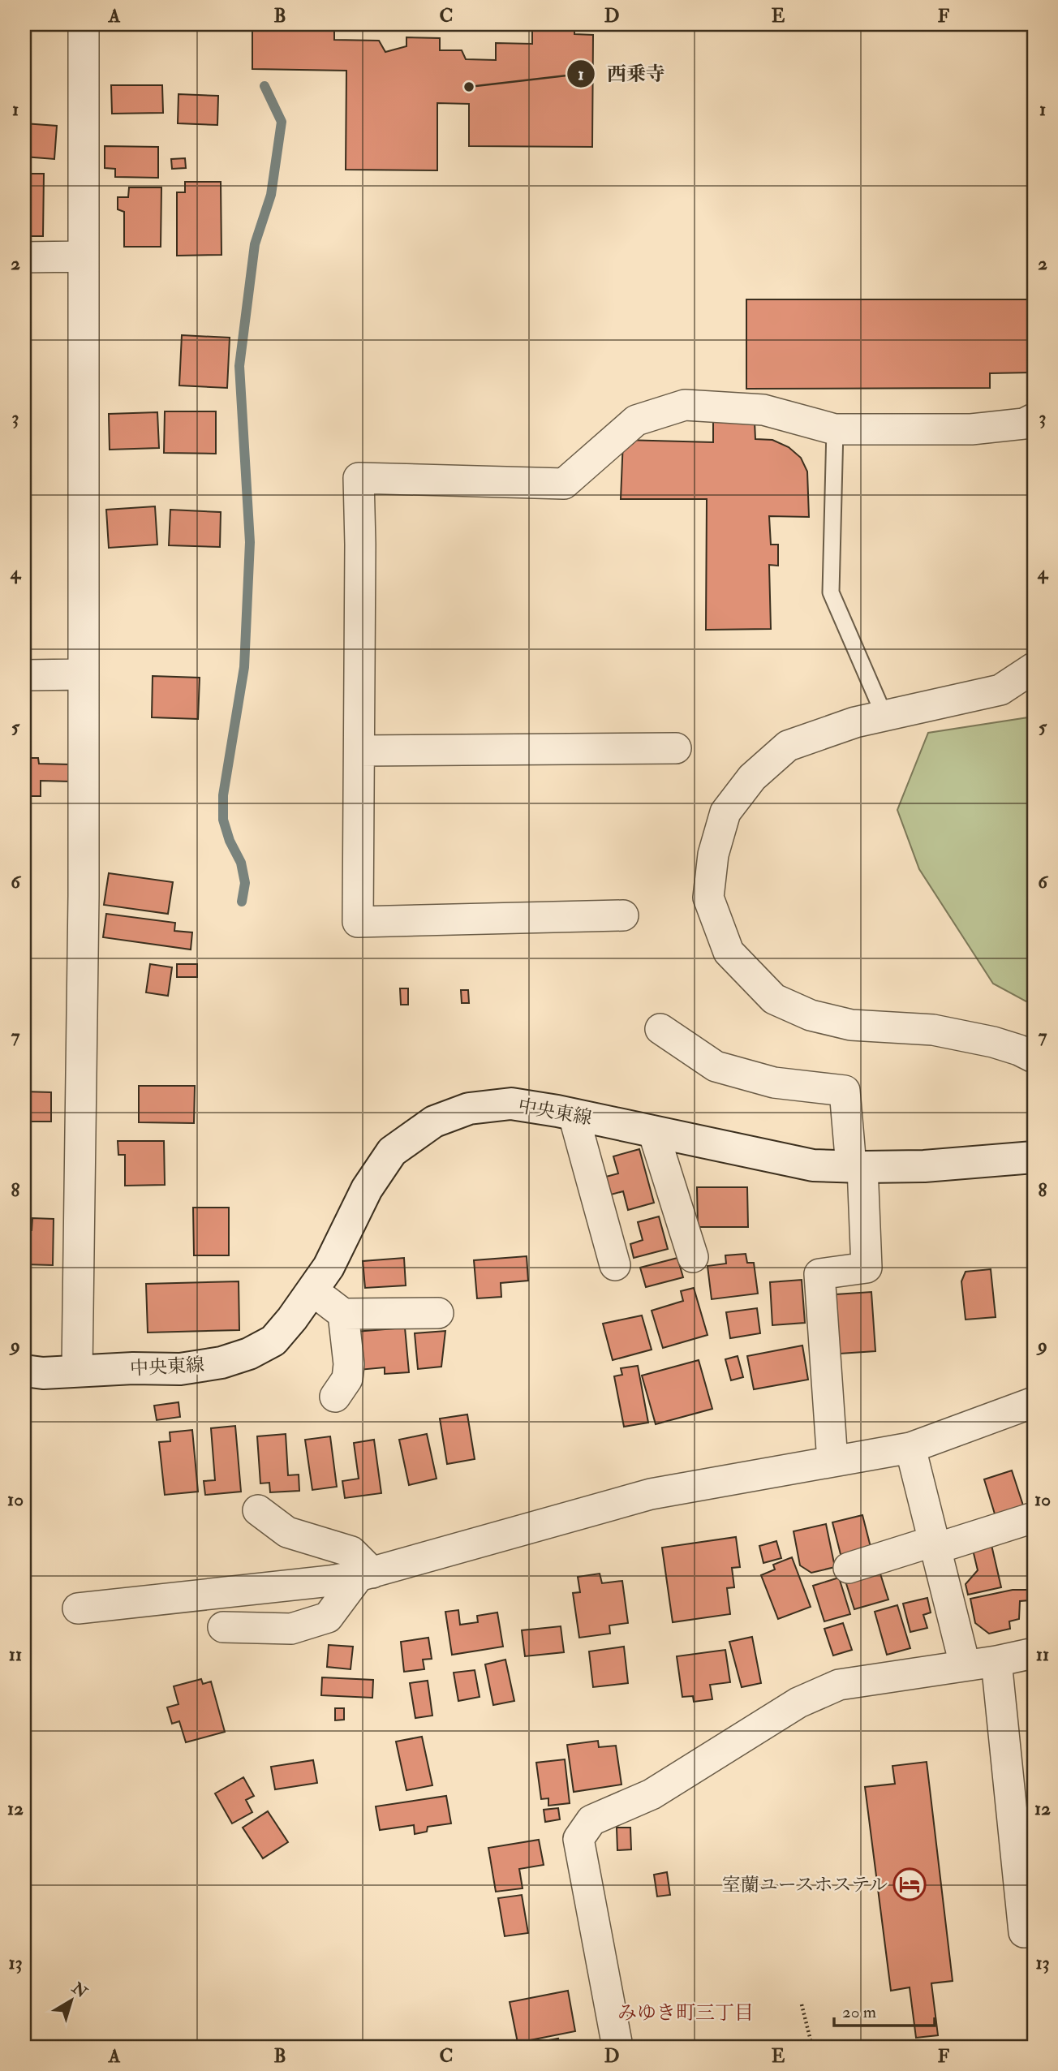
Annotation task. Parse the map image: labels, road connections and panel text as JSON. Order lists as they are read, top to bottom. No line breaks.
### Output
{"streets":{"main road":["中央東線"]},"districts":["みゆき町三丁目"],"places":{"other":["西乗寺"],"hotel":["室蘭ユースホステル"]},"scale_bar":"20 m","north":"top right","grid":{"columns":["A","B","C","D","E","F"],"rows":["1","2","3","4","5","6","7","8","9","10","11","12","13"]}}
